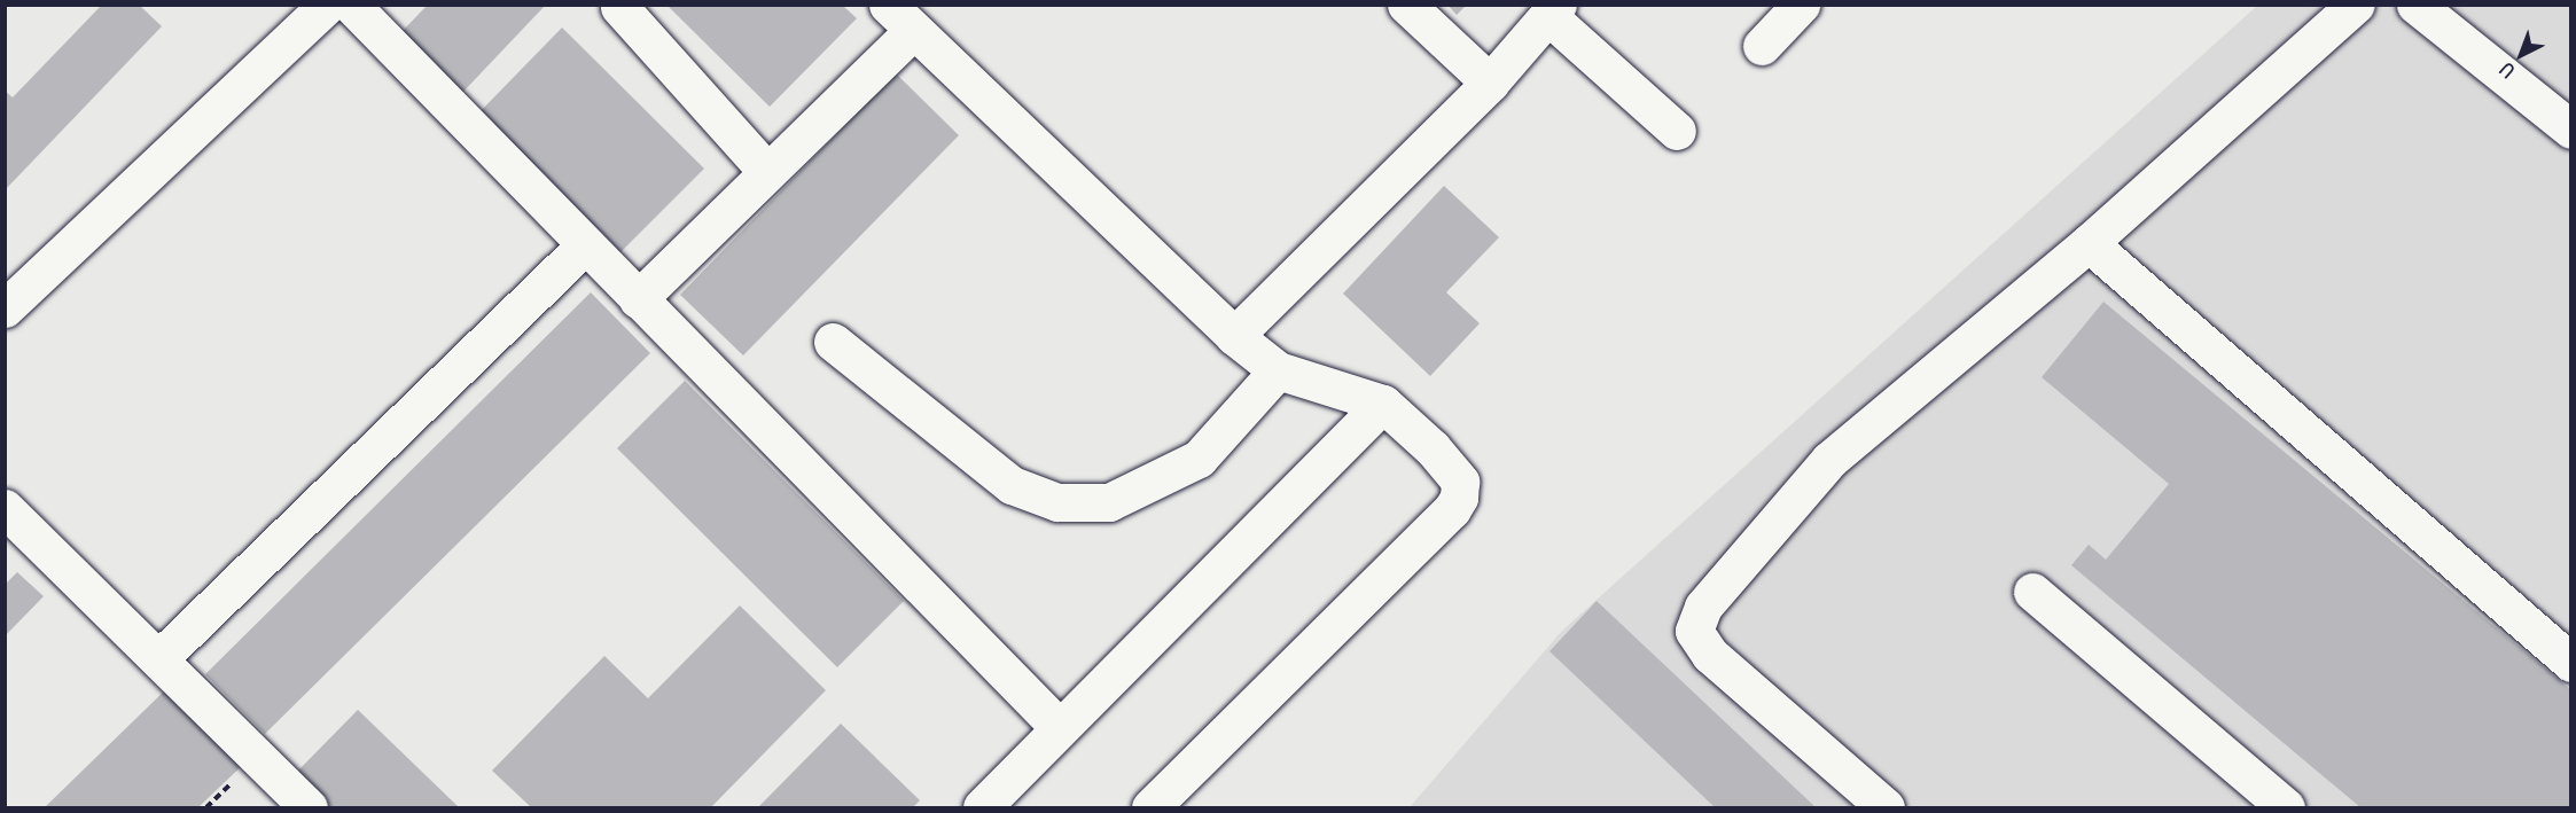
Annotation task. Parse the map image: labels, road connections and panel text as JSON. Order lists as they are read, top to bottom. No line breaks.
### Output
{"north":"bottom left"}
